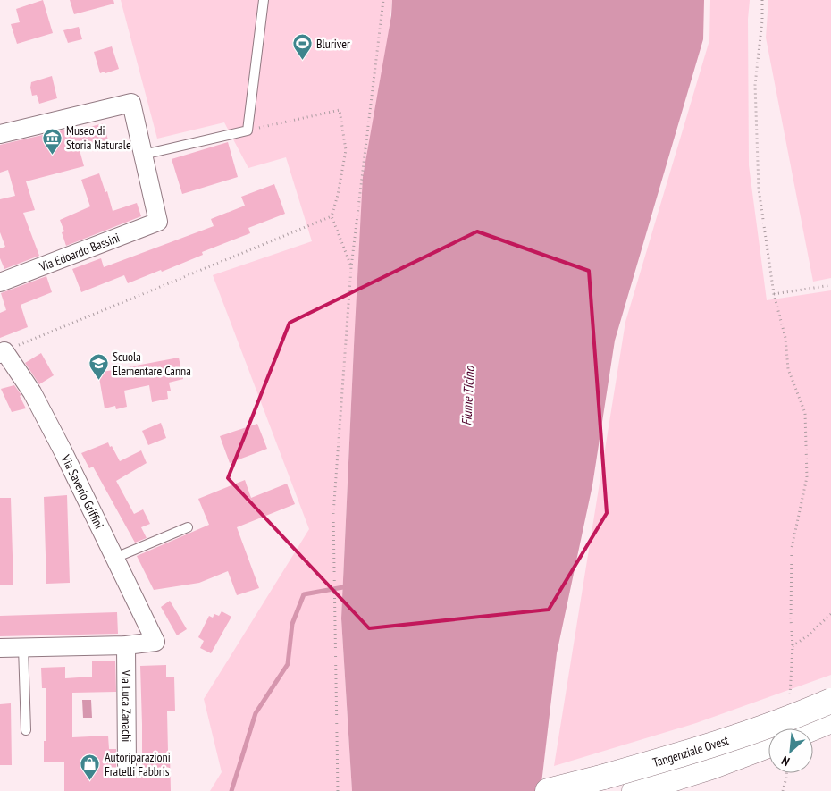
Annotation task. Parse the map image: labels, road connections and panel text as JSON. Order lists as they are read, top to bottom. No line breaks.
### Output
{"streets":{"highway":["Tangenziale Ovest"],"street":["Via Edoardo Bassini","Via Saverio Griffini","Via Luca Zanachi"]},"crossings":[["Via Saverio Griffini","Via Luca Zanachi"]],"water":["Fiume Ticino"],"places":{"sports":["Bluriver"],"museum":["Museo di Storia Naturale"],"school or university":["Scuola Elementare Canna"],"shop":["Autoriparazioni Fratelli Fabbris"]},"north":"bottom left"}
